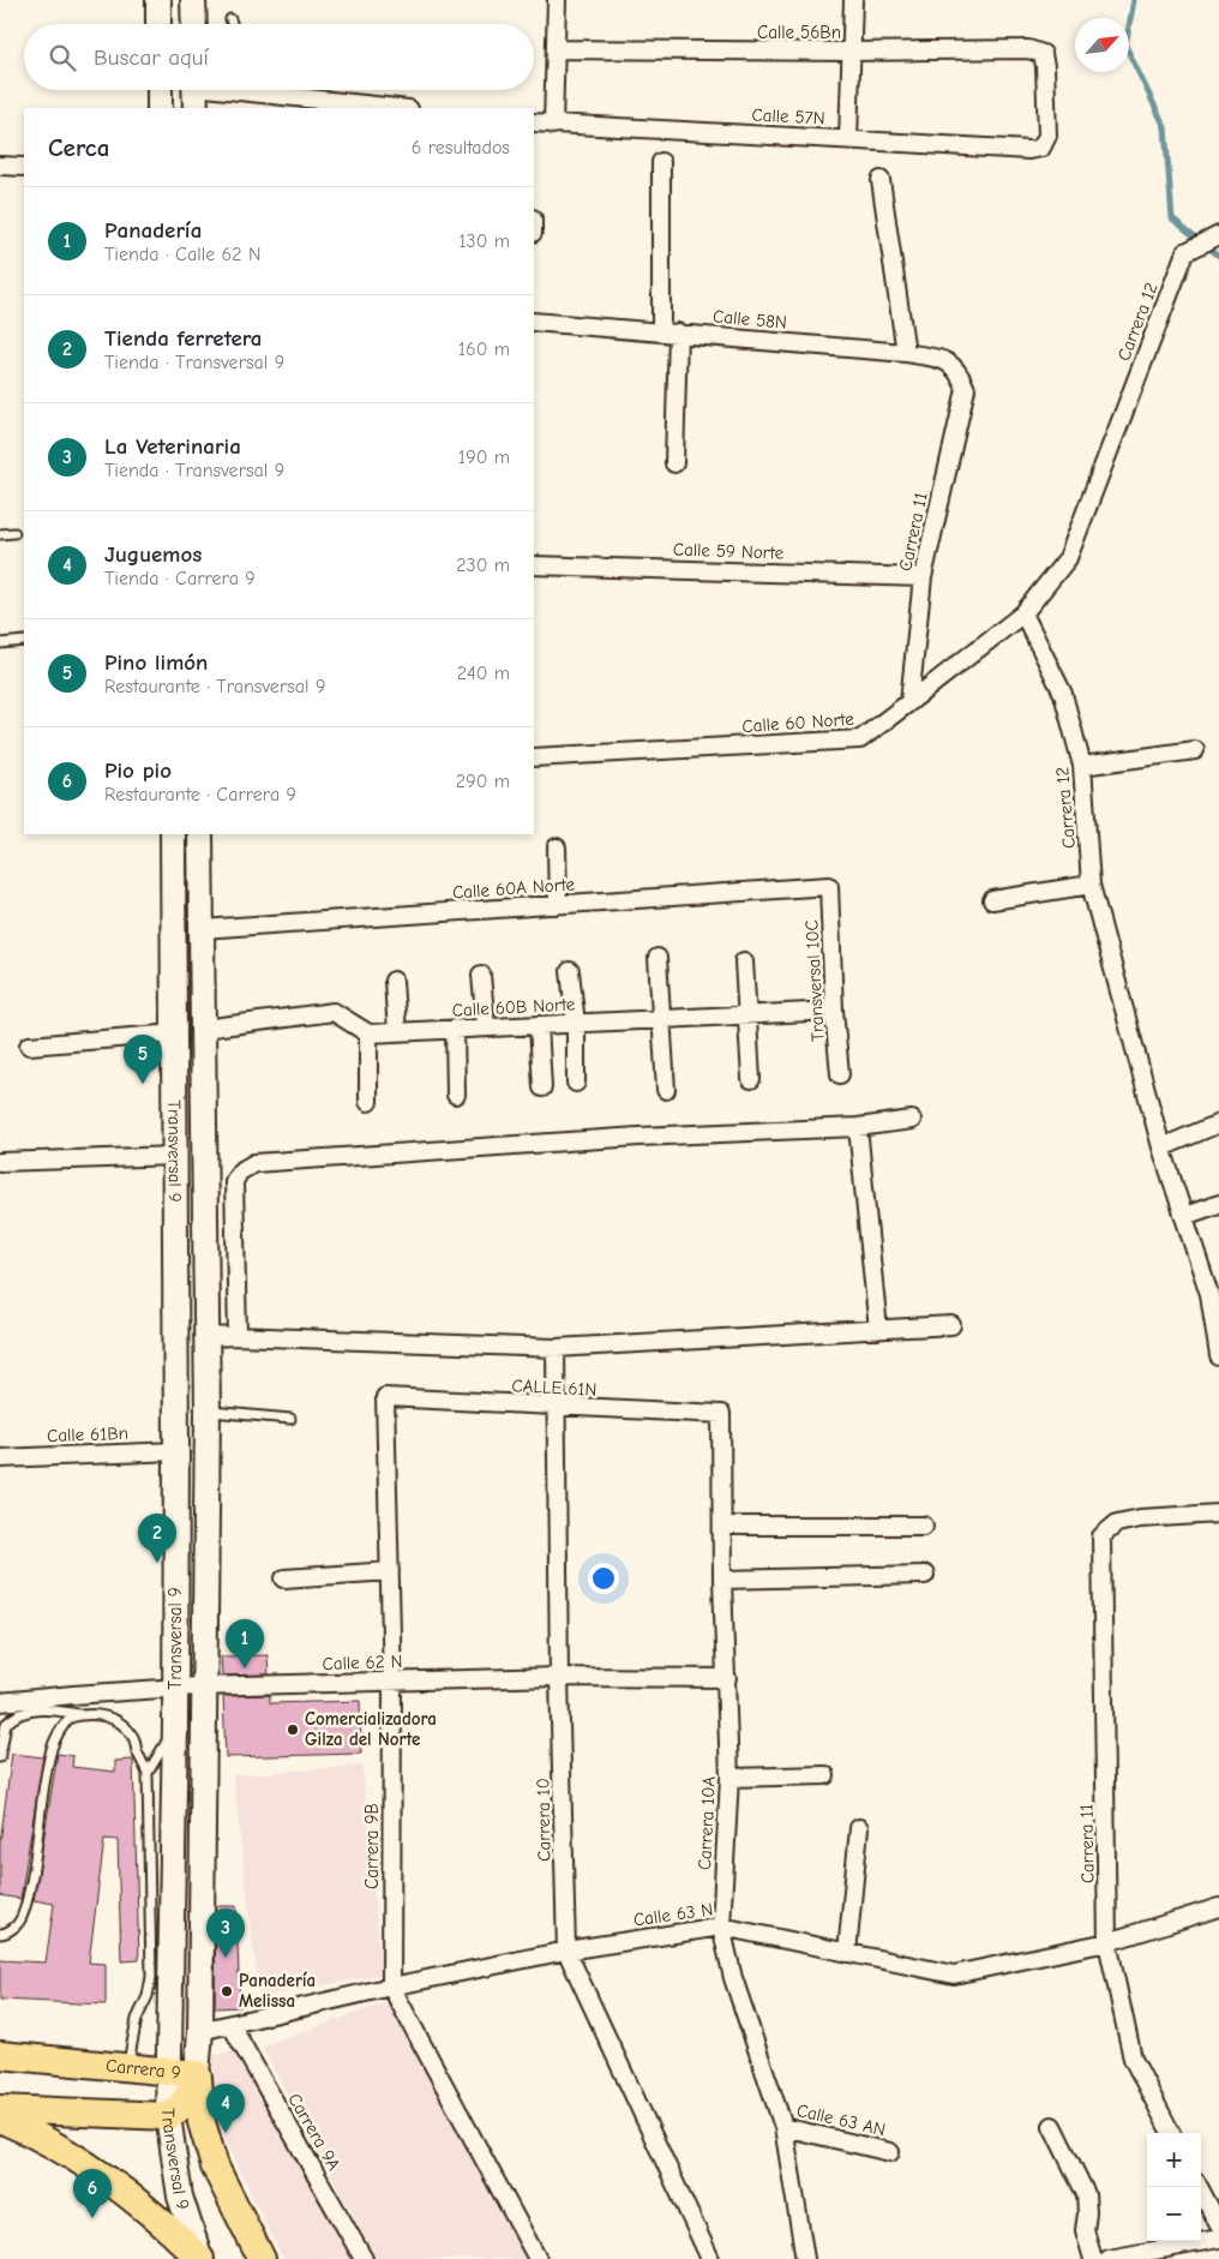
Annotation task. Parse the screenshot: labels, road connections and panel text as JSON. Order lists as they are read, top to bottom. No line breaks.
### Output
{"streets":{"main road":["Transversal 9","Carrera 9"],"street":["Calle 56Bn","Calle 57N","Calle 58N","Carrera 12","Carrera 11","Calle 59 Norte","Calle 60 Norte","Calle 60A Norte","Transversal 10C","Calle 60B Norte","CALLE 61N","Calle 61Bn","Calle 62 N","Carrera 10","Carrera 10A","Carrera 9B","Calle 63 N","Calle 63 AN","Carrera 9A"]},"crossings":[["Calle 56Bn","Calle 57N"],["Calle 58N","Carrera 11"],["Carrera 12","Calle 60 Norte"],["Carrera 11","Calle 59 Norte"],["Carrera 11","Calle 60 Norte"],["Carrera 11","Calle 63 N"],["Calle 60A Norte","Transversal 10C"],["Calle 60A Norte","Transversal 9"],["Transversal 10C","Calle 60B Norte"],["Transversal 9","Calle 61Bn"],["Transversal 9","Calle 62 N"],["Transversal 9","Calle 63 N"],["Transversal 9","Carrera 9"],["CALLE 61N","Carrera 10"],["CALLE 61N","Carrera 10A"],["CALLE 61N","Carrera 9B"],["Calle 62 N","Carrera 10"],["Calle 62 N","Carrera 10A"],["Calle 62 N","Carrera 9B"],["Carrera 10","Calle 63 N"],["Carrera 10A","Calle 63 N"],["Carrera 10A","Calle 63 AN"],["Carrera 9B","Calle 63 N"],["Calle 63 N","Carrera 9A"]],"places":["Comercializadora Gilza del Norte","Panadería Melissa"],"north":"top right","page":{"search":"Buscar aquí","heading":["Cerca","6 resultados"],"list":[{"mark":"1","name":"Panadería","note":"Tienda · Calle 62 N","value":"130 m"},{"mark":"2","name":"Tienda ferretera","note":"Tienda · Transversal 9","value":"160 m"},{"mark":"3","name":"La Veterinaria","note":"Tienda · Transversal 9","value":"190 m"},{"mark":"4","name":"Juguemos","note":"Tienda · Carrera 9","value":"230 m"},{"mark":"5","name":"Pino limón","note":"Restaurante · Transversal 9","value":"240 m"},{"mark":"6","name":"Pio pio","note":"Restaurante · Carrera 9","value":"290 m"}],"pins":["5","2","1","3","4","6"],"map_buttons":["+","−"]}}
